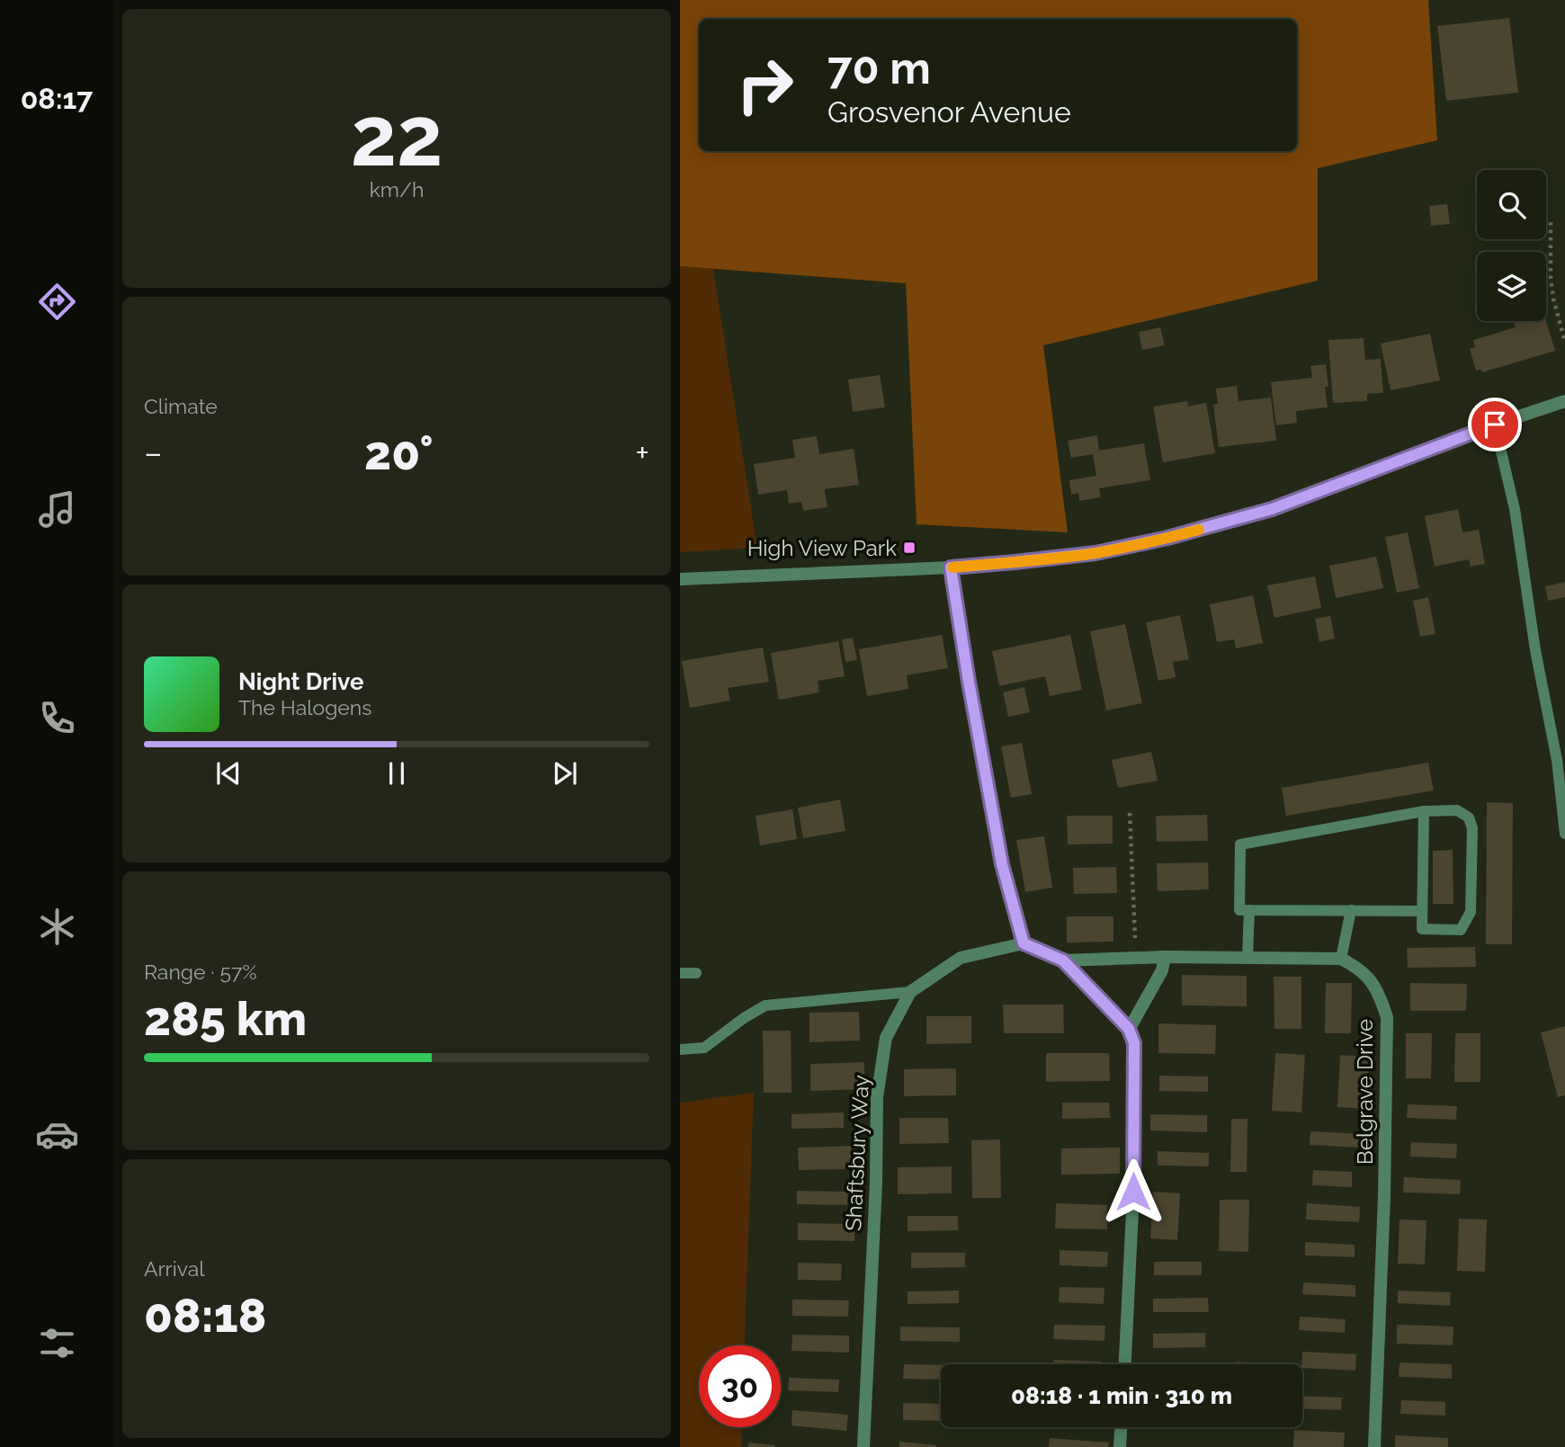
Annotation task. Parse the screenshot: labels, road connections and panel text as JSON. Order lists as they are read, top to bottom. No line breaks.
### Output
{"streets":{"street":["Belgrave Drive","Shaftsbury Way"]},"places":{"transit":["High View Park"]},"page":{"tabs":"08:17","tile":[["22","km/h"],"Climate",["Range · 57%","285 km"],["Arrival","08:18"]],"turn":["70 m","Grosvenor Avenue"],"heat":["−","20°","+"],"song":["Night Drive","The Halogens"],"limit":"30","trip":"08:18 · 1 min · 310 m"}}
